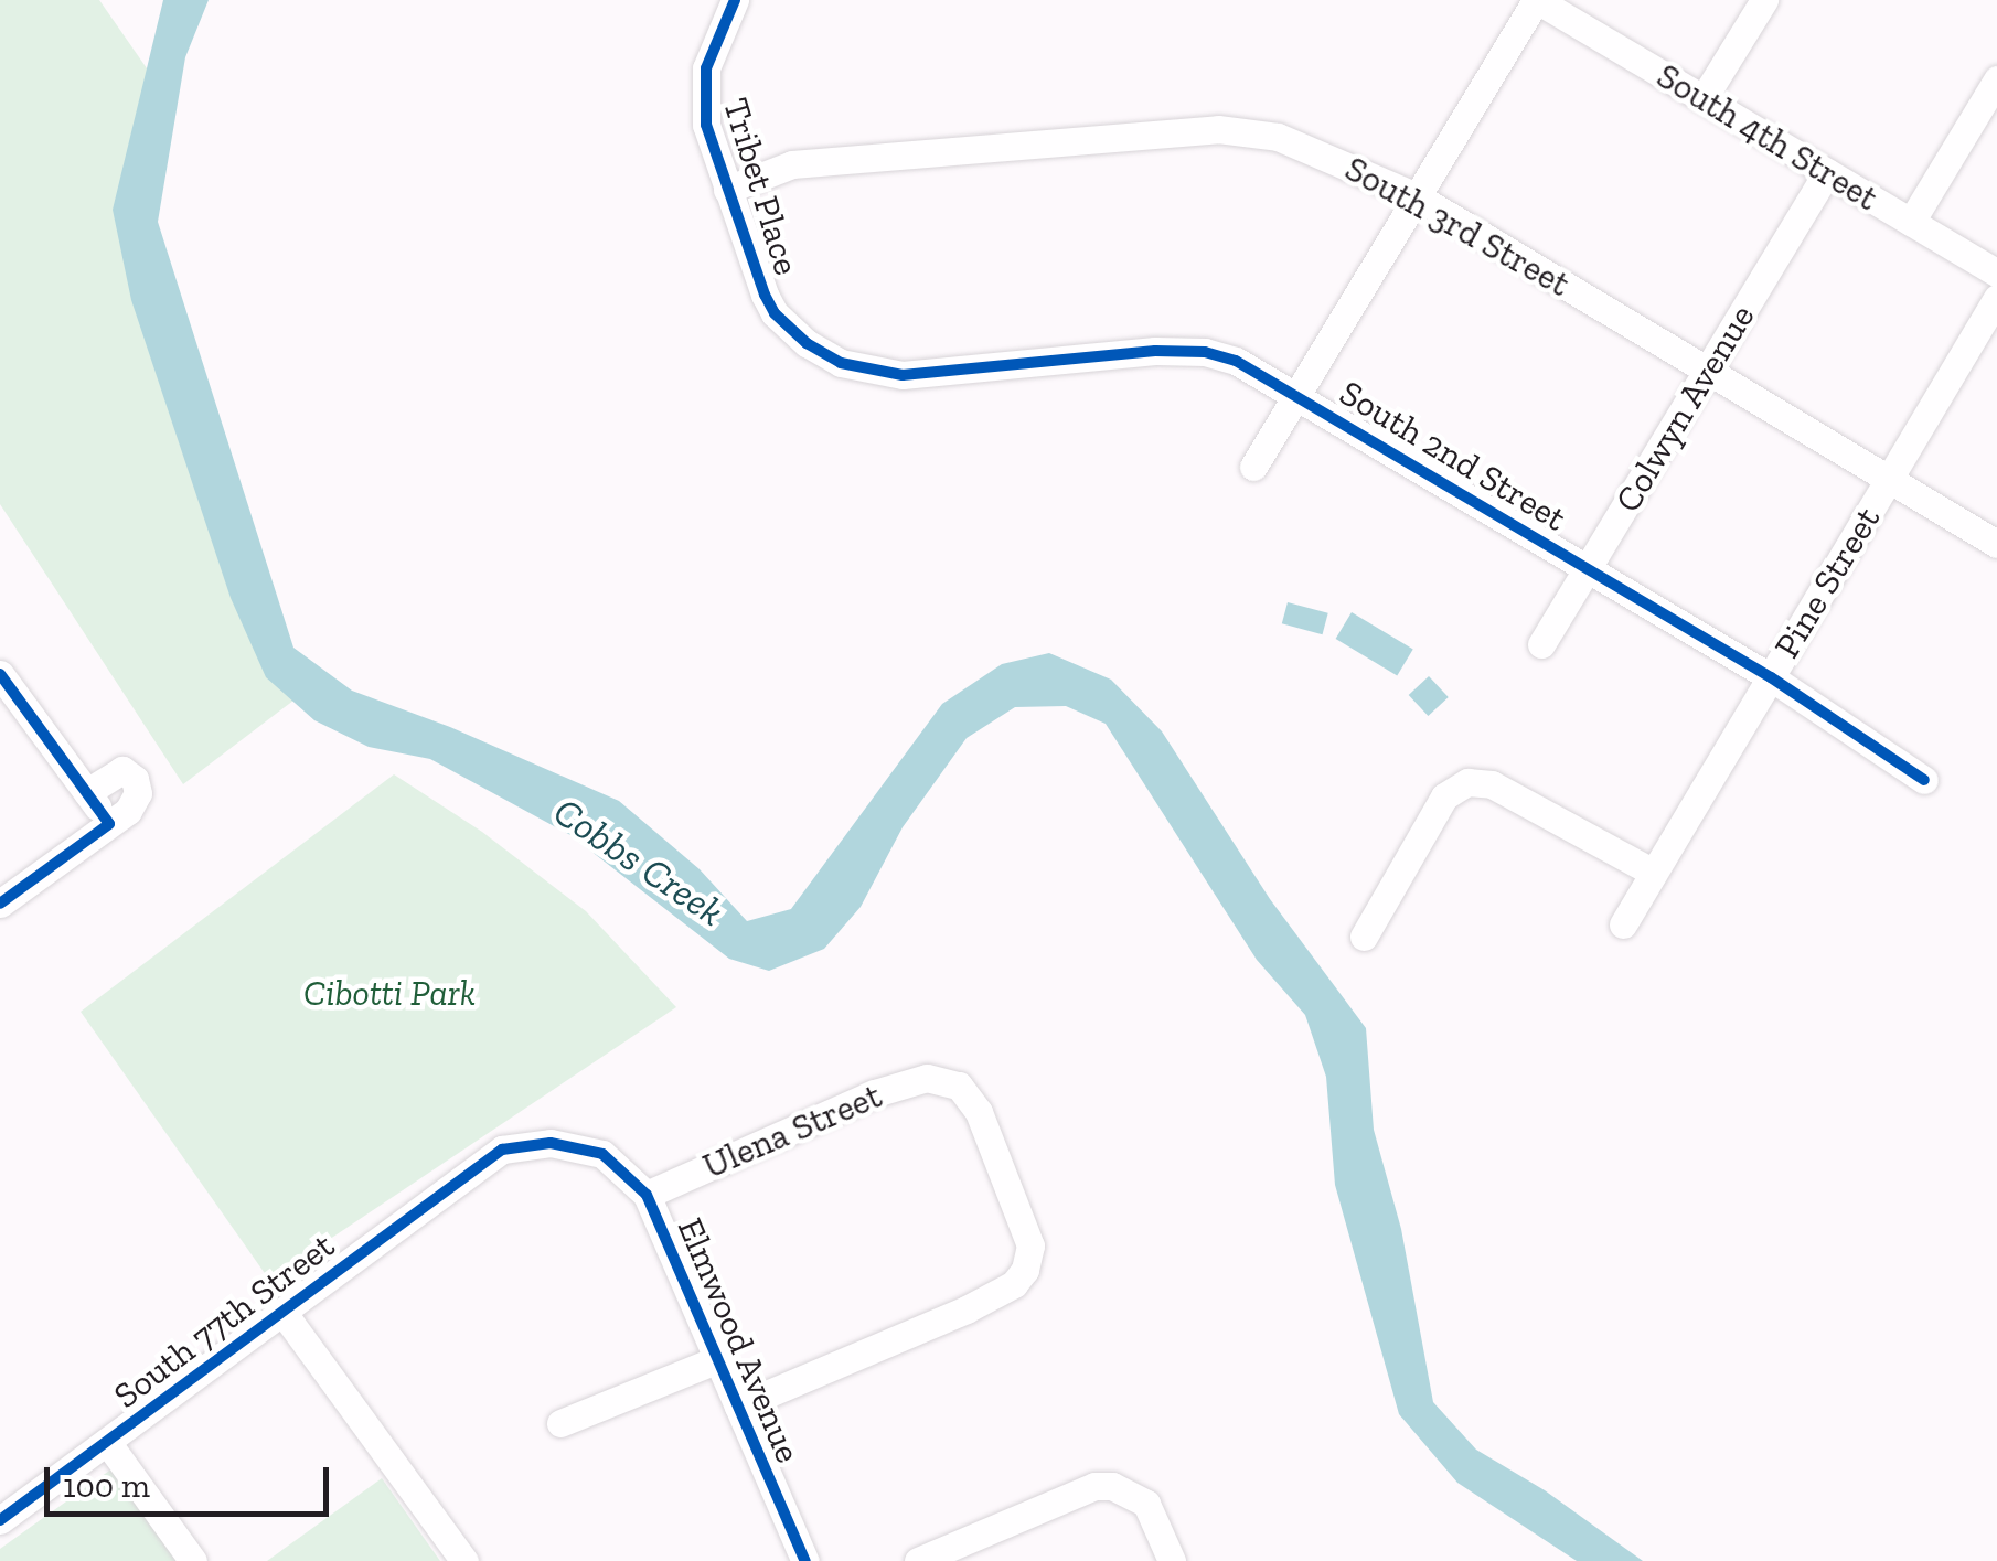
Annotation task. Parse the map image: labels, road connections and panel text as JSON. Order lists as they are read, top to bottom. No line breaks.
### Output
{"streets":{"street":["South 4th Street","Tribet Place","South 3rd Street","Colwyn Avenue","South 2nd Street","Pine Street","Ulena Street","South 77th Street","Elmwood Avenue"]},"crossings":[["South 4th Street","Colwyn Avenue"],["Tribet Place","South 3rd Street"],["Tribet Place","South 2nd Street"],["South 3rd Street","Colwyn Avenue"],["South 3rd Street","Pine Street"],["Colwyn Avenue","South 2nd Street"],["South 2nd Street","Pine Street"],["Ulena Street","Elmwood Avenue"],["South 77th Street","Elmwood Avenue"]],"water":["Cobbs Creek"],"parks":["Cibotti Park"],"scale_bar":"100 m"}
